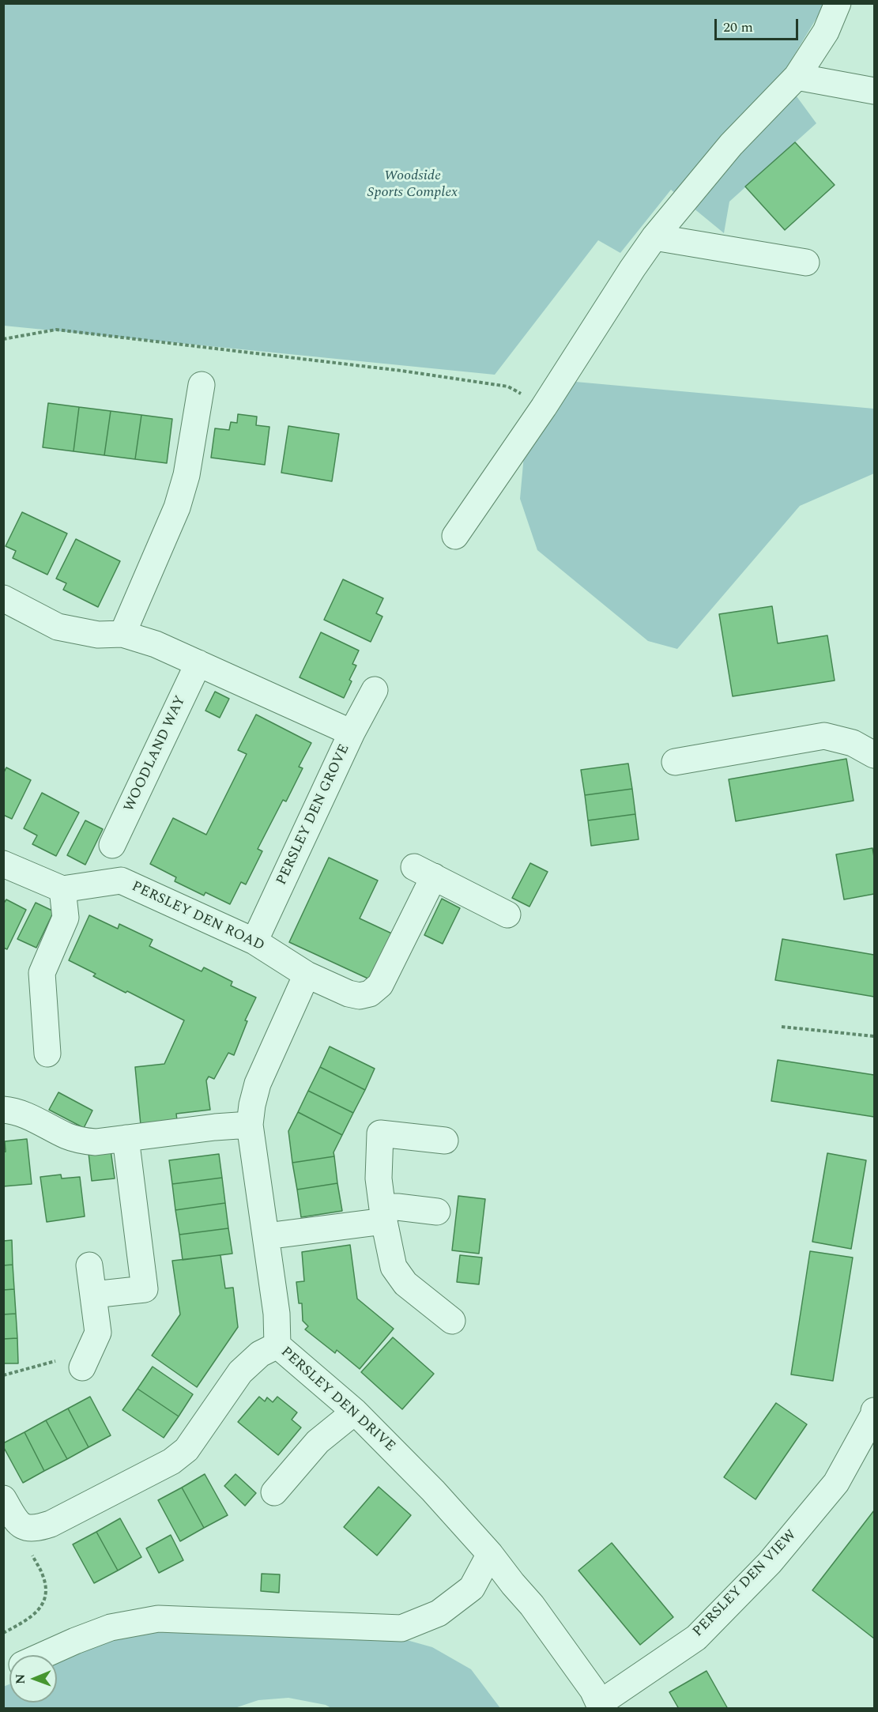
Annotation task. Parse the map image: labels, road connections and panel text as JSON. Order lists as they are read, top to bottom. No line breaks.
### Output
{"streets":{"street":["WOODLAND WAY","PERSLEY DEN GROVE","PERSLEY DEN ROAD","PERSLEY DEN DRIVE","PERSLEY DEN VIEW"]},"crossings":[["PERSLEY DEN GROVE","PERSLEY DEN ROAD"],["PERSLEY DEN ROAD","PERSLEY DEN DRIVE"],["PERSLEY DEN DRIVE","PERSLEY DEN VIEW"]],"parks":["Woodside Sports Complex"],"scale_bar":"20 m","north":"left"}
